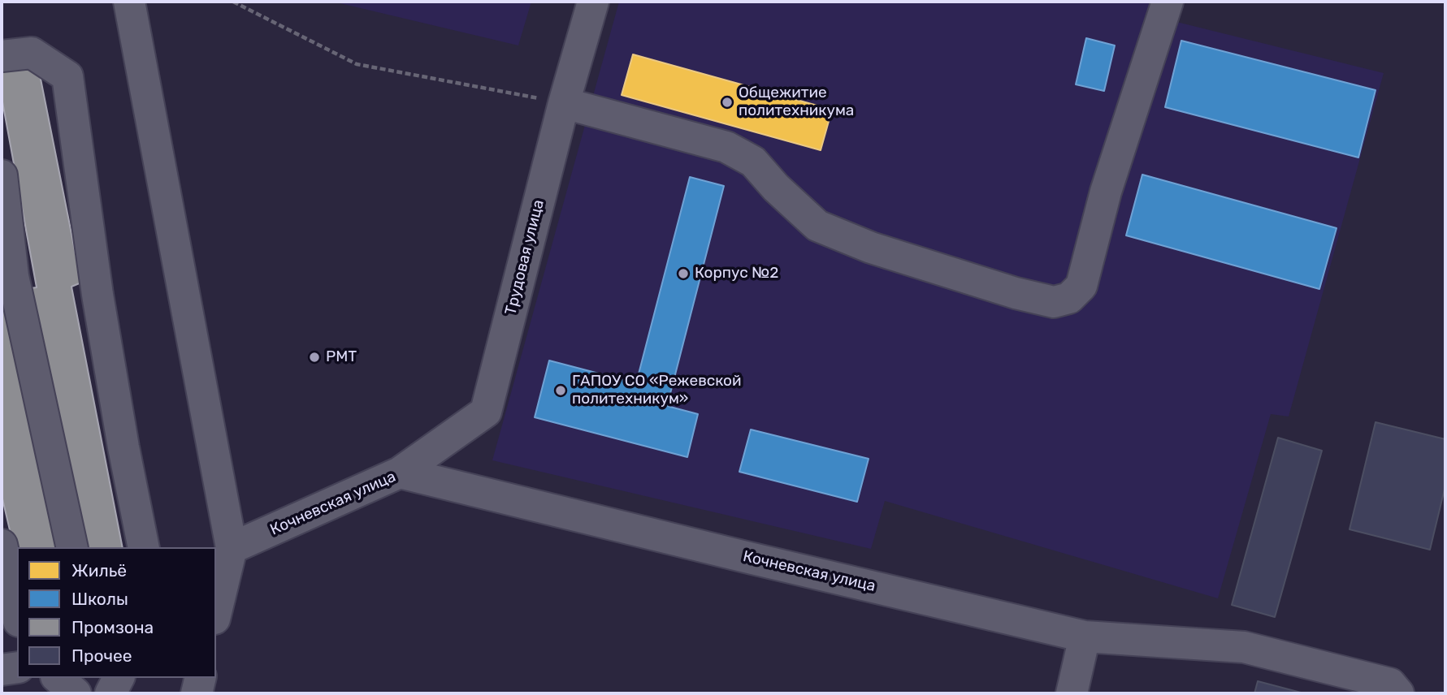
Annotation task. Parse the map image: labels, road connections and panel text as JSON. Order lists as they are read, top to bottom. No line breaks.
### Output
{"streets":{"street":["Трудовая улица","Кочневская улица"]},"crossings":[["Трудовая улица","Кочневская улица"]],"places":["Общежитие политехникума","Корпус №2","РМТ","ГАПОУ СО «Режевской политехникум»"],"legend":["Жильё","Школы","Промзона","Прочее"]}
